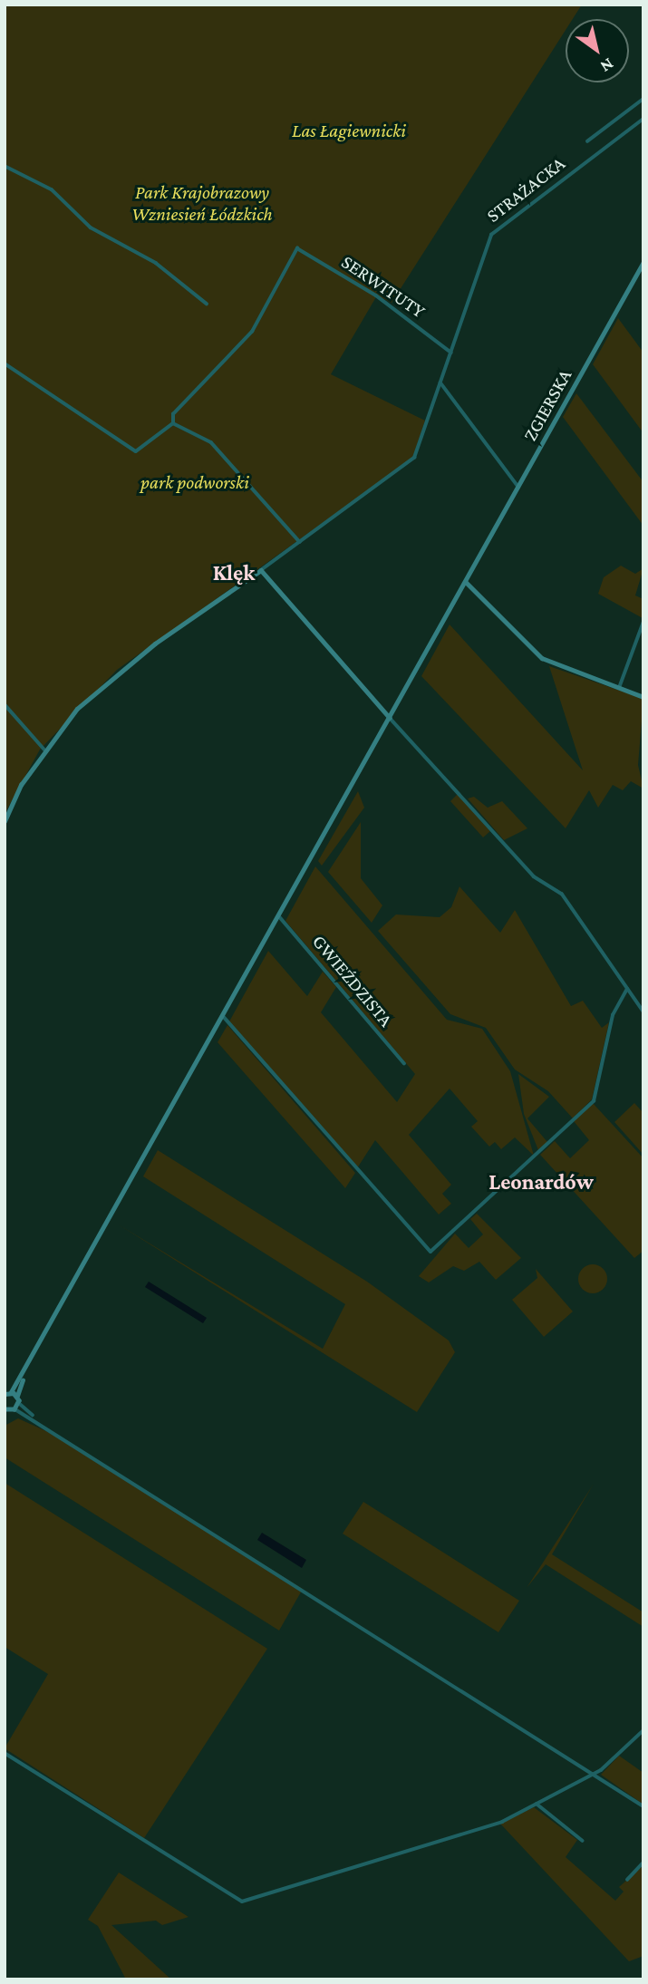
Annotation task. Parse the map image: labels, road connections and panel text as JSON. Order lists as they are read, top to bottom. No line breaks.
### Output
{"streets":{"main road":["ZGIERSKA"],"street":["STRAŻACKA","SERWITUTY","GWIEŹDZISTA"]},"crossings":[["STRAŻACKA","SERWITUTY"],["ZGIERSKA","GWIEŹDZISTA"]],"districts":["Klęk","Leonardów"],"parks":["Las Łagiewnicki","Park Krajobrazowy Wzniesień Łódzkich","park podworski"],"north":"bottom right"}
